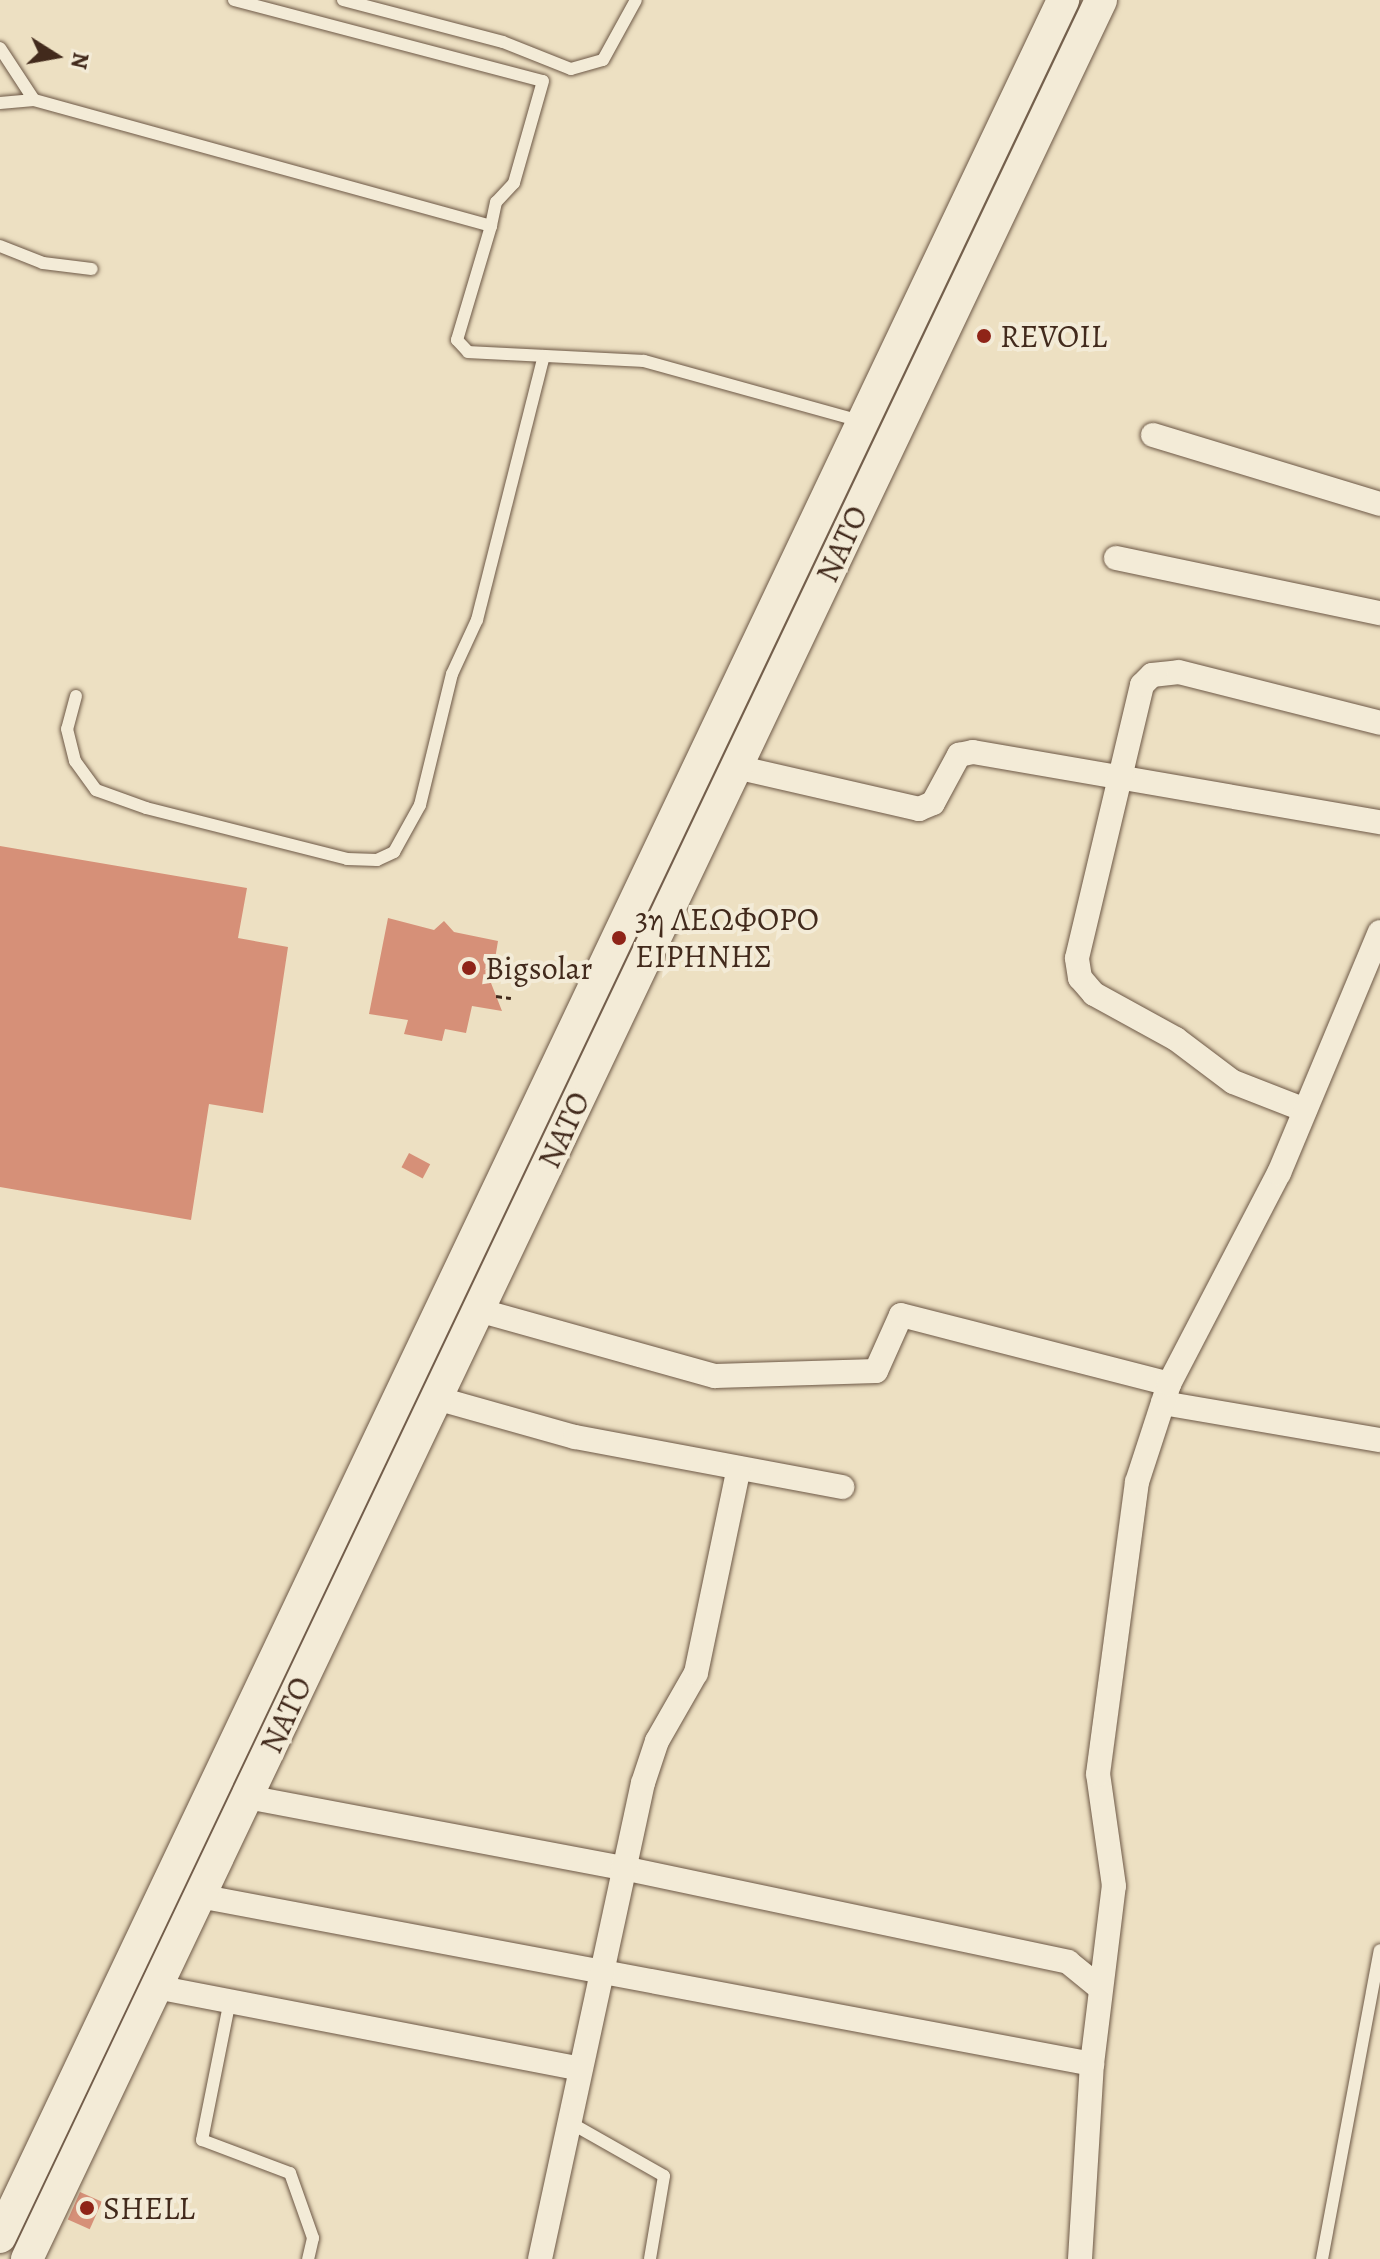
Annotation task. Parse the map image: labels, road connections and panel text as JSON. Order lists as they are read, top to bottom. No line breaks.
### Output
{"streets":{"main road":["ΝΑΤΟ"]},"places":["REVOIL","3η ΛΕΩΦΟΡΟ ΕΙΡΗΝΗΣ","Bigsolar","SHELL"],"north":"right"}
